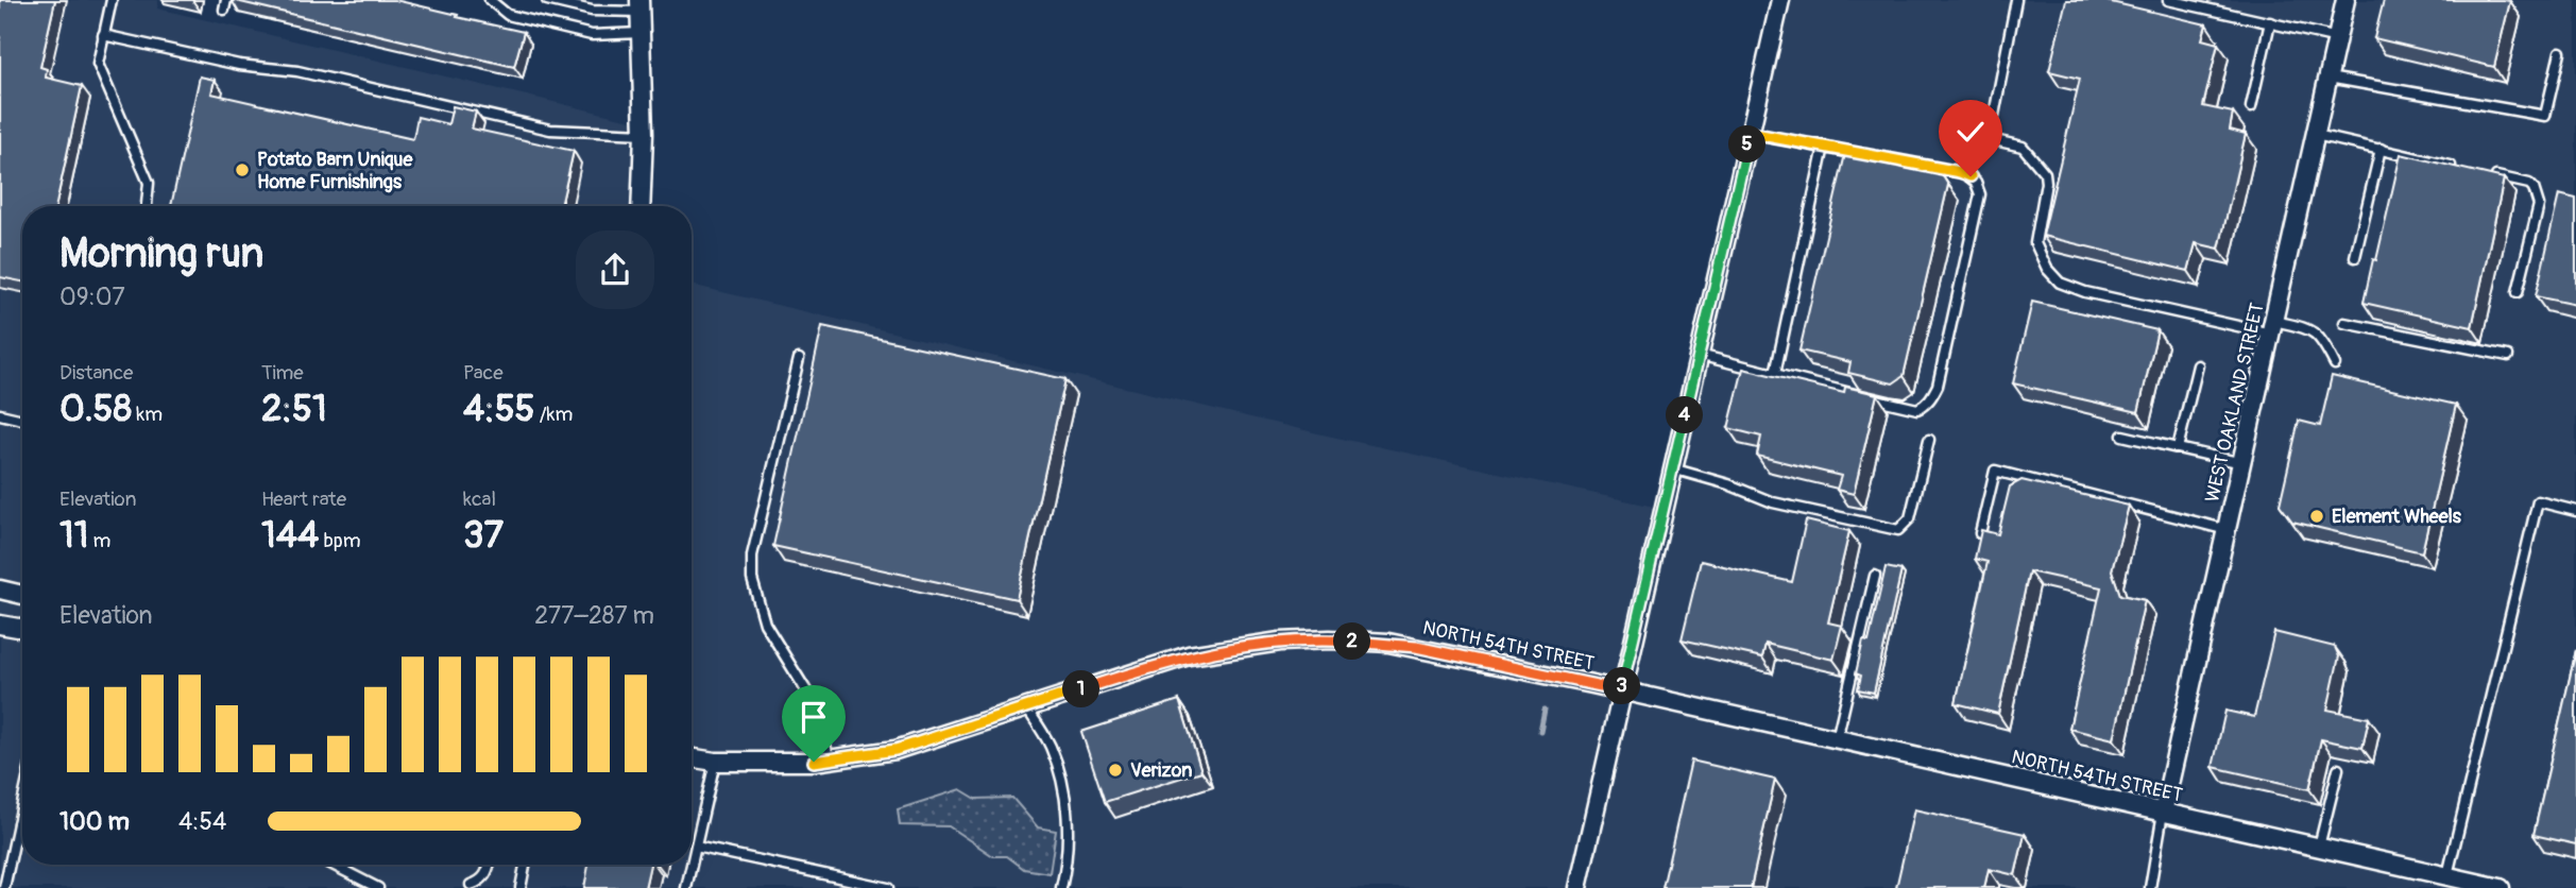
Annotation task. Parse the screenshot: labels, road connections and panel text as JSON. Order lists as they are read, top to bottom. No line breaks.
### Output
{"streets":{"street":["WEST OAKLAND STREET","NORTH 54TH STREET"]},"crossings":[["WEST OAKLAND STREET","NORTH 54TH STREET"]],"places":["Potato Barn Unique Home Furnishings","Element Wheels","Verizon"],"page":{"pins":["5","4","2","3","1"],"heading":["Morning run","09:07"],"stats":[["Distance","0.58 km"],["Time","2:51"],["Pace","4:55 /km"],["Elevation","11 m"],["Heart rate","144 bpm"],["kcal","37"]],"chart":["Elevation","277–287 m"],"list":[{"name":"100 m","note":"4:54"}]}}
